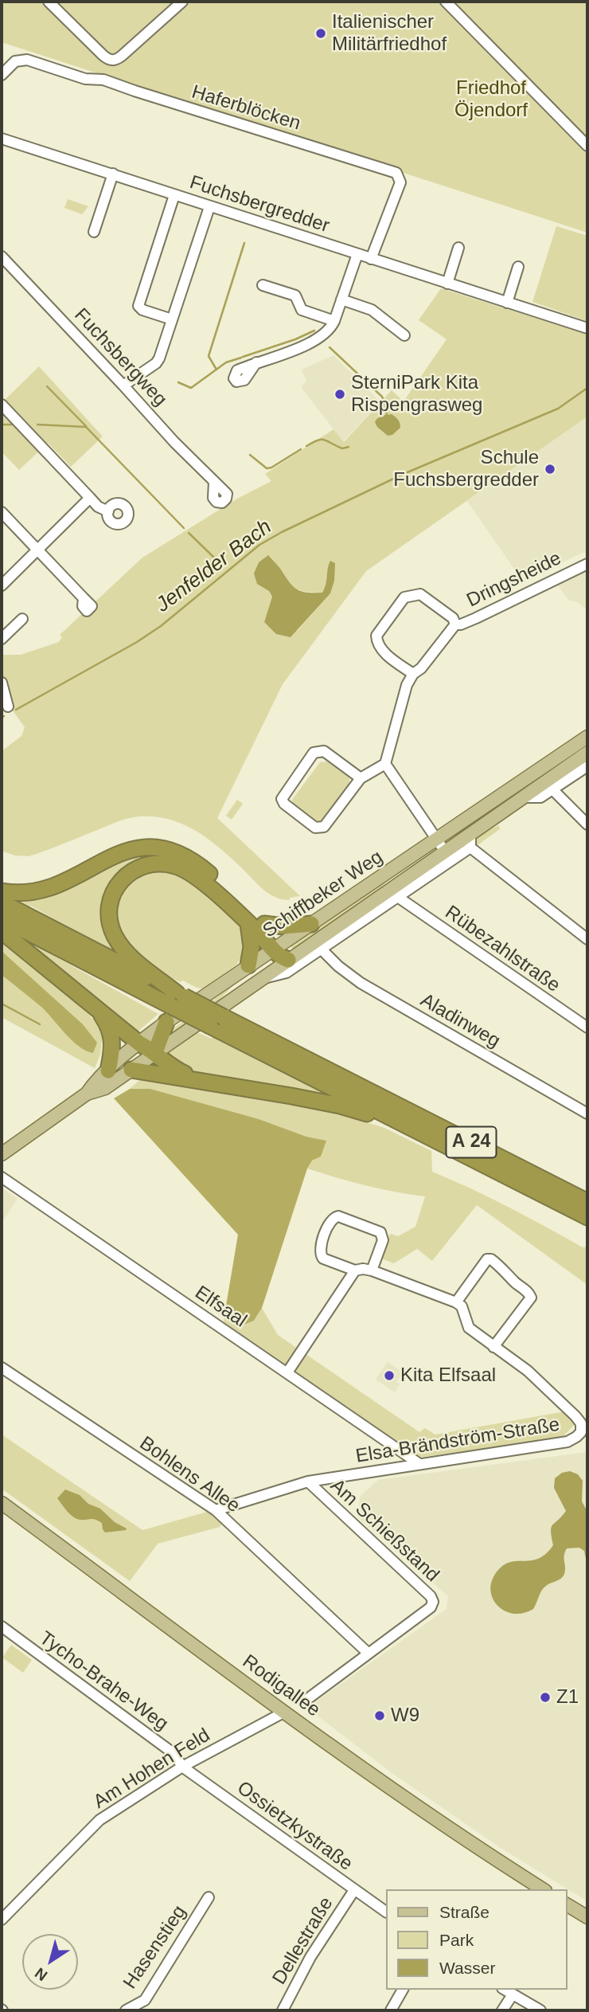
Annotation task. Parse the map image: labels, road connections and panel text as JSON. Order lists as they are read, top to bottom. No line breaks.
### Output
{"streets":{"highway":["A 24"],"main road":["Schiffbeker Weg","Rodigallee"],"street":["Haferblöcken","Fuchsbergredder","Fuchsbergweg","Dringsheide","Rübezahlstraße","Aladinweg","Elfsaal","Elsa-Brändström-Straße","Bohlens Allee","Am Schießstand","Tycho-Brahe-Weg","Am Hohen Feld","Ossietzkystraße","Dellestraße","Hasenstieg"]},"crossings":[["Haferblöcken","Fuchsbergredder"],["Schiffbeker Weg","Rübezahlstraße"],["Schiffbeker Weg","Aladinweg"],["Elfsaal","Elsa-Brändström-Straße"],["Elsa-Brändström-Straße","Bohlens Allee"],["Elsa-Brändström-Straße","Am Schießstand"],["Bohlens Allee","Am Schießstand"],["Tycho-Brahe-Weg","Am Hohen Feld"],["Tycho-Brahe-Weg","Ossietzkystraße"],["Rodigallee","Am Hohen Feld"],["Am Hohen Feld","Ossietzkystraße"],["Ossietzkystraße","Dellestraße"]],"water":["Jenfelder Bach"],"parks":["Friedhof Öjendorf"],"places":["Italienischer Militärfriedhof","SterniPark Kita Rispengrasweg","Schule Fuchsbergredder","Kita Elfsaal","Z1","W9"],"legend":["Straße","Park","Wasser"],"north":"bottom left"}
